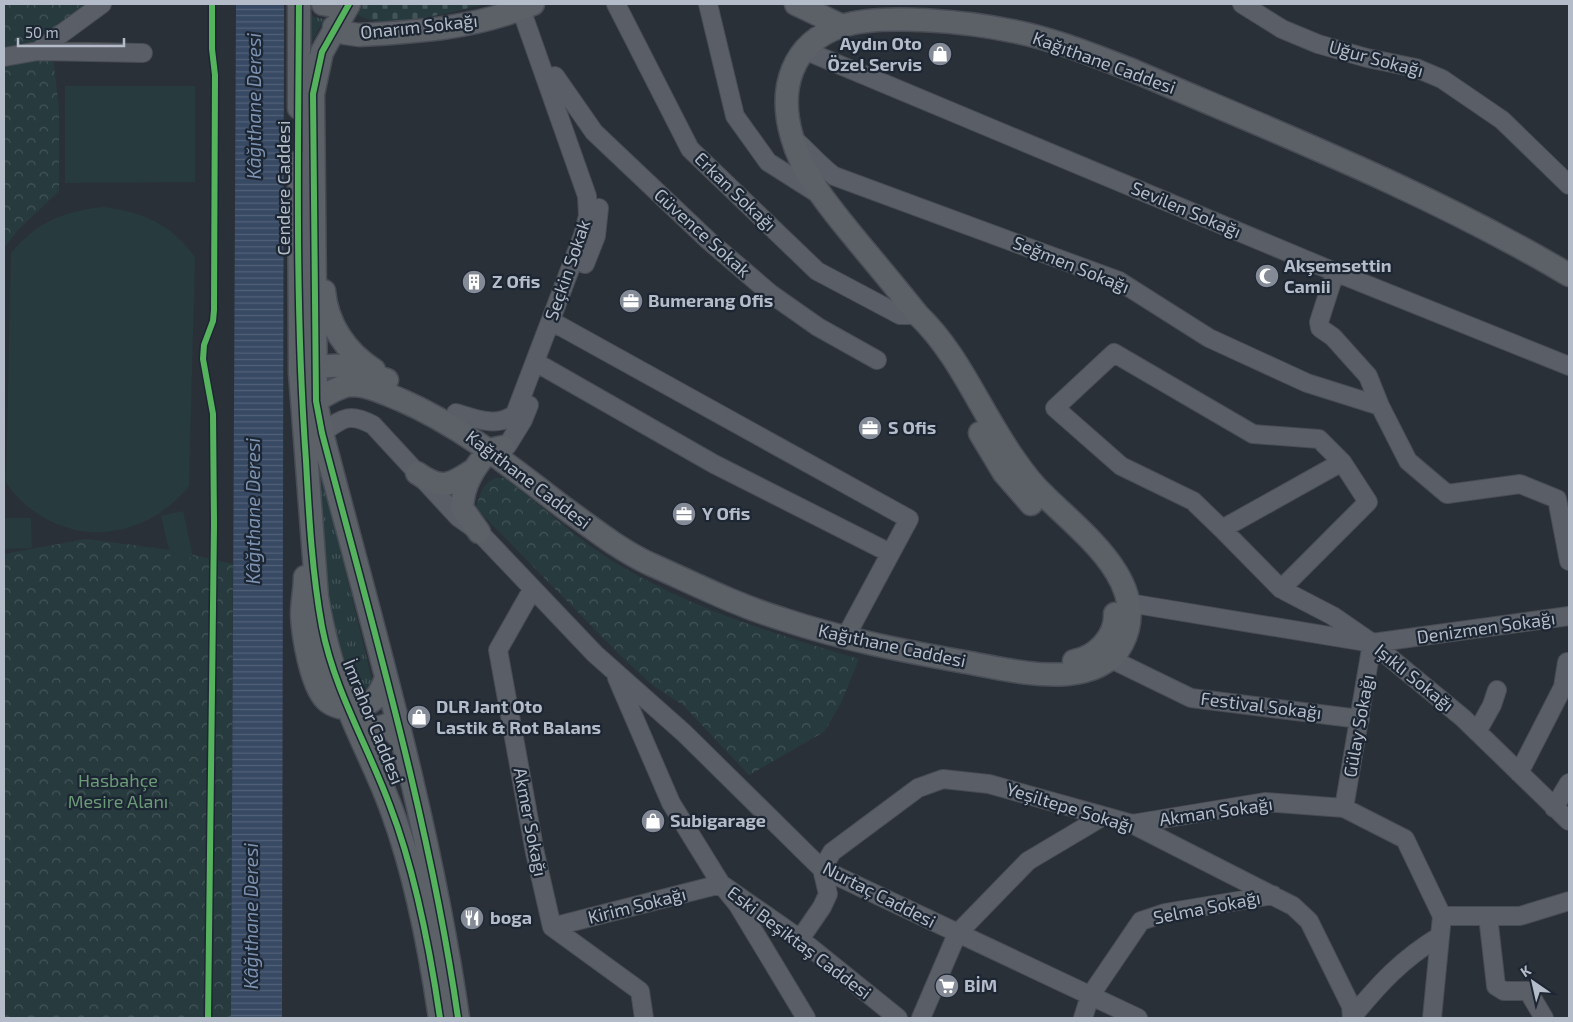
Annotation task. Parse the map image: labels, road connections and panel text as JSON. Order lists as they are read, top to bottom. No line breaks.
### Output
{"streets":{"main road":["Onarım Sokağı","Kağıthane Caddesi","Cendere Caddesi","İmrahor Caddesi"],"street":["Uğur Sokağı","Erkan Sokağı","Sevilen Sokağı","Güvence Sokak","Seğmen Sokağı","Seçkin Sokak","Denizmen Sokağı","Işıklı Sokağı","Festival Sokağı","Gülay Sokağı","Yeşiltepe Sokağı","Akman Sokağı","Akmer Sokağı","Nurtaç Caddesi","Kirim Sokağı","Selma Sokağı","Eski Beşiktaş Caddesi"]},"crossings":[["Onarım Sokağı","Cendere Caddesi"],["Onarım Sokağı","Seçkin Sokak"],["Kağıthane Caddesi","Cendere Caddesi"],["Kağıthane Caddesi","Erkan Sokağı"],["Kağıthane Caddesi","Sevilen Sokağı"],["Kağıthane Caddesi","Seğmen Sokağı"],["Kağıthane Caddesi","Seçkin Sokak"],["Kağıthane Caddesi","Işıklı Sokağı"],["Kağıthane Caddesi","Festival Sokağı"],["Kağıthane Caddesi","İmrahor Caddesi"],["Cendere Caddesi","İmrahor Caddesi"],["Güvence Sokak","Seçkin Sokak"],["Denizmen Sokağı","Işıklı Sokağı"],["Denizmen Sokağı","Gülay Sokağı"],["Işıklı Sokağı","Gülay Sokağı"],["Festival Sokağı","Gülay Sokağı"],["İmrahor Caddesi","Nurtaç Caddesi"],["Gülay Sokağı","Akman Sokağı"],["Yeşiltepe Sokağı","Akman Sokağı"],["Yeşiltepe Sokağı","Nurtaç Caddesi"],["Yeşiltepe Sokağı","Selma Sokağı"],["Akmer Sokağı","Nurtaç Caddesi"],["Akmer Sokağı","Kirim Sokağı"],["Nurtaç Caddesi","Selma Sokağı"],["Nurtaç Caddesi","Eski Beşiktaş Caddesi"],["Kirim Sokağı","Eski Beşiktaş Caddesi"]],"water":["Kâğıthane Deresi"],"parks":["Hasbahçe Mesire Alanı"],"places":{"shop":["Aydın Oto Özel Servis","DLR Jant Oto Lastik & Rot Balans","Subigarage"],"mosque":["Akşemsettin Camii"],"building":["Z Ofis"],"office":["Bumerang Ofis","S Ofis","Y Ofis"],"restaurant":["boga"],"supermarket":["BİM"]},"scale_bar":"50 m","north":"top left"}
